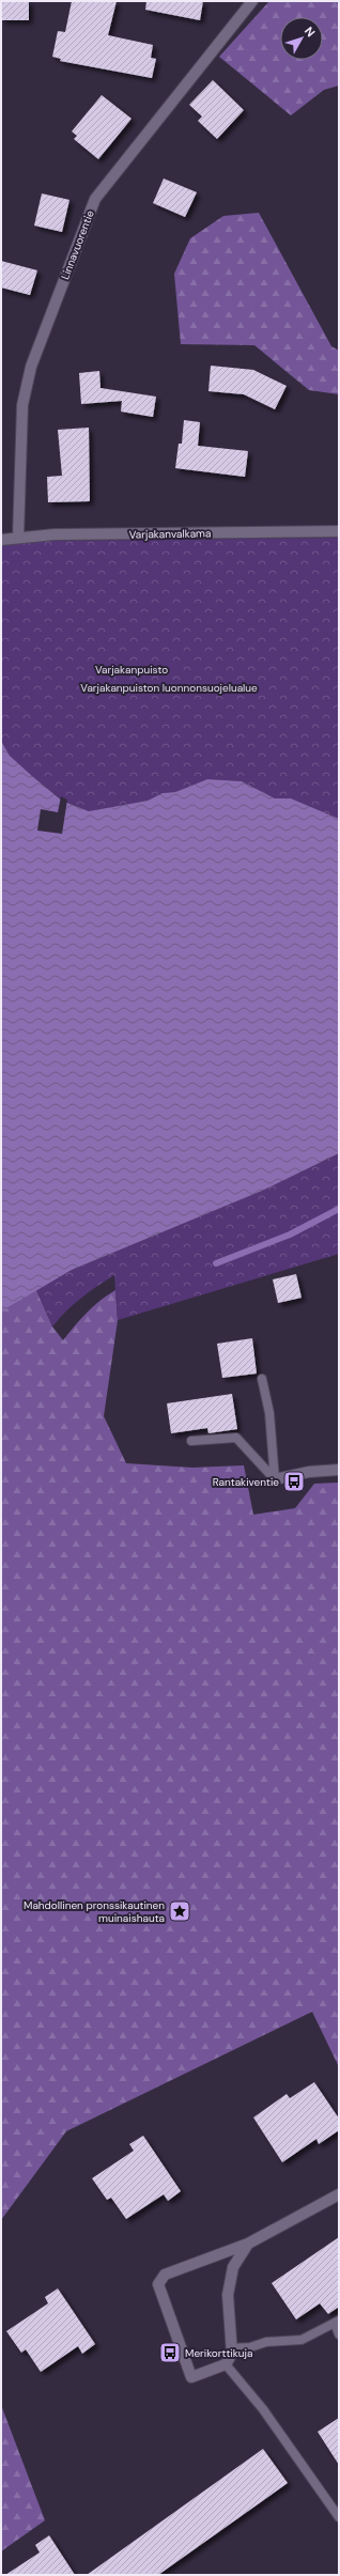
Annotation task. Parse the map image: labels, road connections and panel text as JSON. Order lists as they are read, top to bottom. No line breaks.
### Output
{"streets":{"street":["Linnavuorentie","Varjakanvalkama"]},"crossings":[["Linnavuorentie","Varjakanvalkama"]],"parks":["Varjakanpuisto","Varjakanpuiston luonnonsuojelualue"],"places":{"bus stop":["Rantakiventie","Merikorttikuja"],"place":["Mahdollinen pronssikautinen muinaishauta"]},"north":"top right"}
